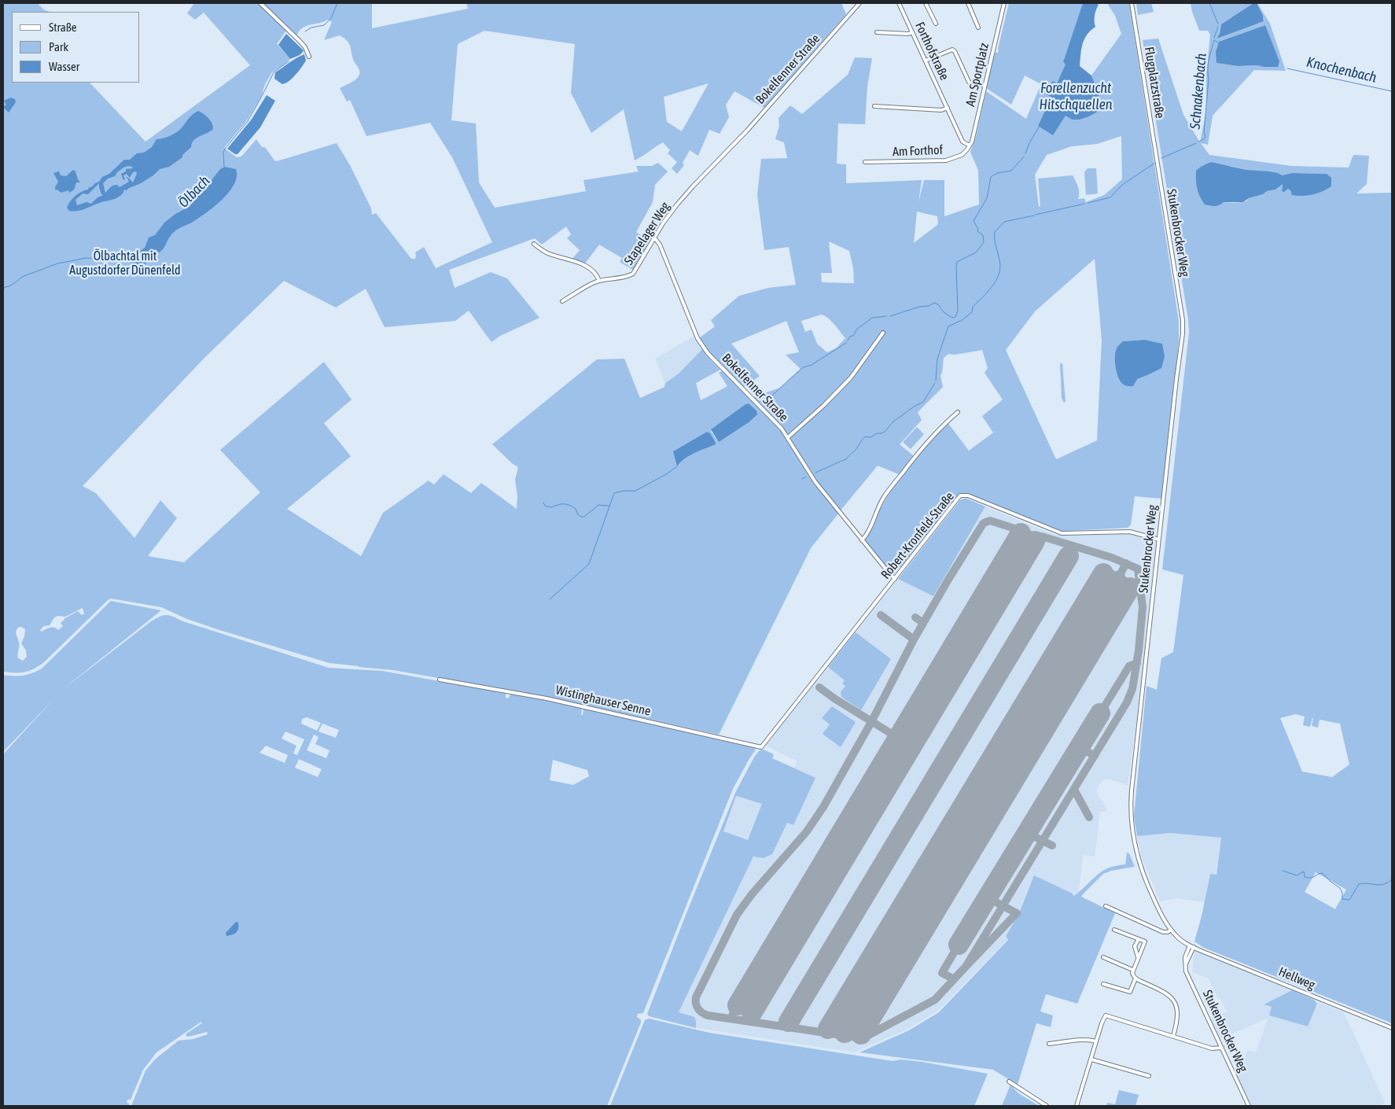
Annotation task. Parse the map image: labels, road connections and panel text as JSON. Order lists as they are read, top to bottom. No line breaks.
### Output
{"streets":{"street":["Forthofstraße","Bokelfenner Straße","Am Sportplatz","Flugplatzstraße","Am Forthof","Stukenbrocker Weg","Stapelager Weg","Robert-Kronfeld-Straße","Wistinghauser Senne","Hellweg"]},"crossings":[["Forthofstraße","Am Sportplatz"],["Bokelfenner Straße","Stapelager Weg"],["Bokelfenner Straße","Robert-Kronfeld-Straße"],["Am Sportplatz","Am Forthof"],["Flugplatzstraße","Stukenbrocker Weg"],["Stukenbrocker Weg","Robert-Kronfeld-Straße"],["Stukenbrocker Weg","Hellweg"],["Robert-Kronfeld-Straße","Wistinghauser Senne"]],"water":["Knochenbach","Forellenzucht Hitschquellen","Schnakenbach","Ölbach"],"parks":["Ölbachtal mit Augustdorfer Dünenfeld"],"legend":["Straße","Park","Wasser"]}
